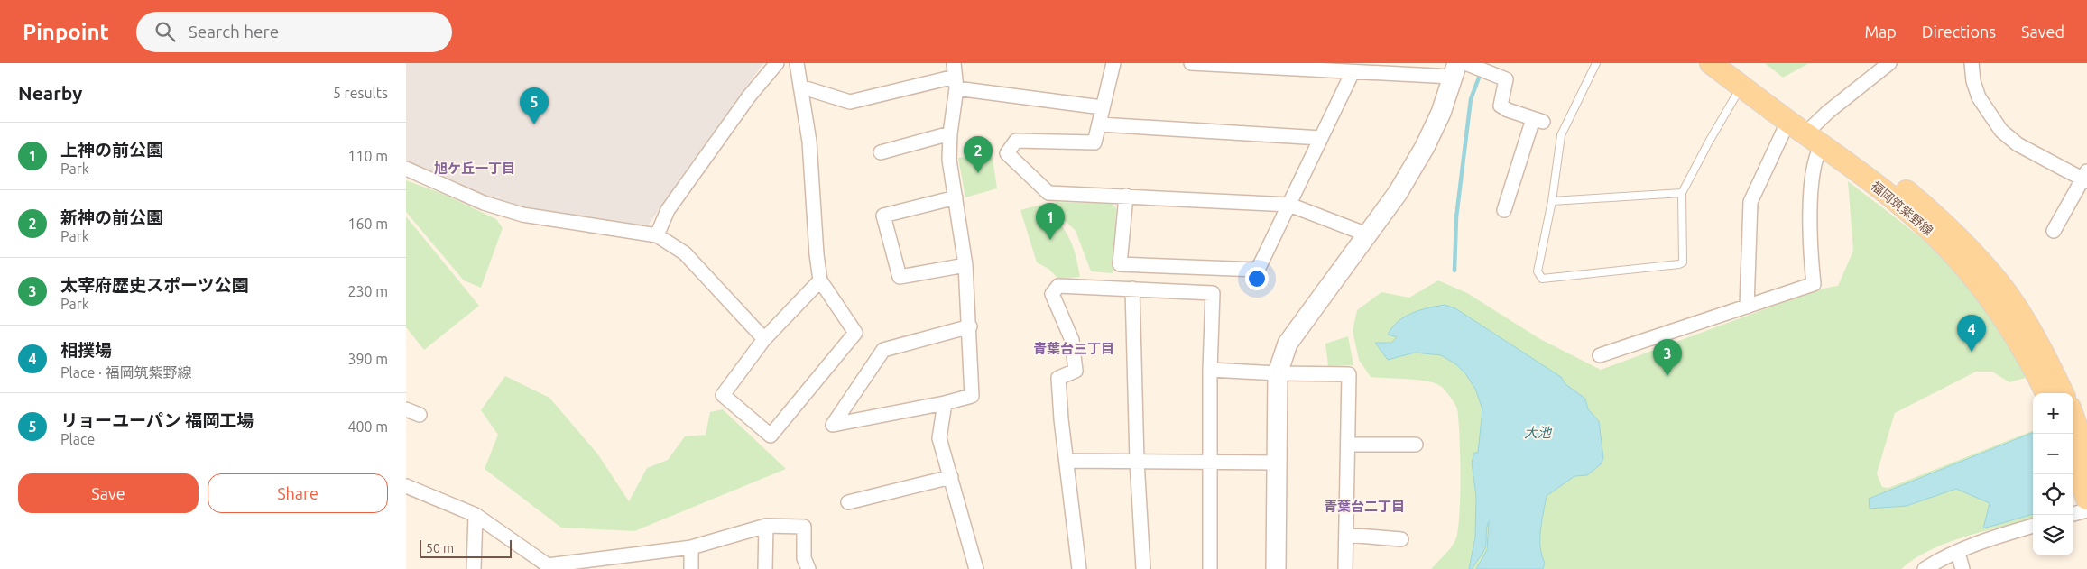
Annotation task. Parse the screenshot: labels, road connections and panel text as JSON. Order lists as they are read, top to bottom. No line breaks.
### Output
{"streets":{"main road":["福岡筑紫野線"]},"districts":["旭ケ丘一丁目","青葉台三丁目","青葉台二丁目"],"water":["大池"],"scale_bar":"50 m","page":{"header":"Pinpoint","search":"Search here","nav":["Map","Directions","Saved"],"heading":["Nearby","5 results"],"pins":["5","2","1","4","3"],"list":[{"mark":"1","name":"上神の前公園","note":"Park","value":"110 m"},{"mark":"2","name":"新神の前公園","note":"Park","value":"160 m"},{"mark":"3","name":"太宰府歴史スポーツ公園","note":"Park","value":"230 m"},{"mark":"4","name":"相撲場","note":"Place · 福岡筑紫野線","value":"390 m"},{"mark":"5","name":"リョーユーパン 福岡工場","note":"Place","value":"400 m"}],"map_buttons":["+","−"],"buttons":["Save","Share"],"scale":"50 m"}}
